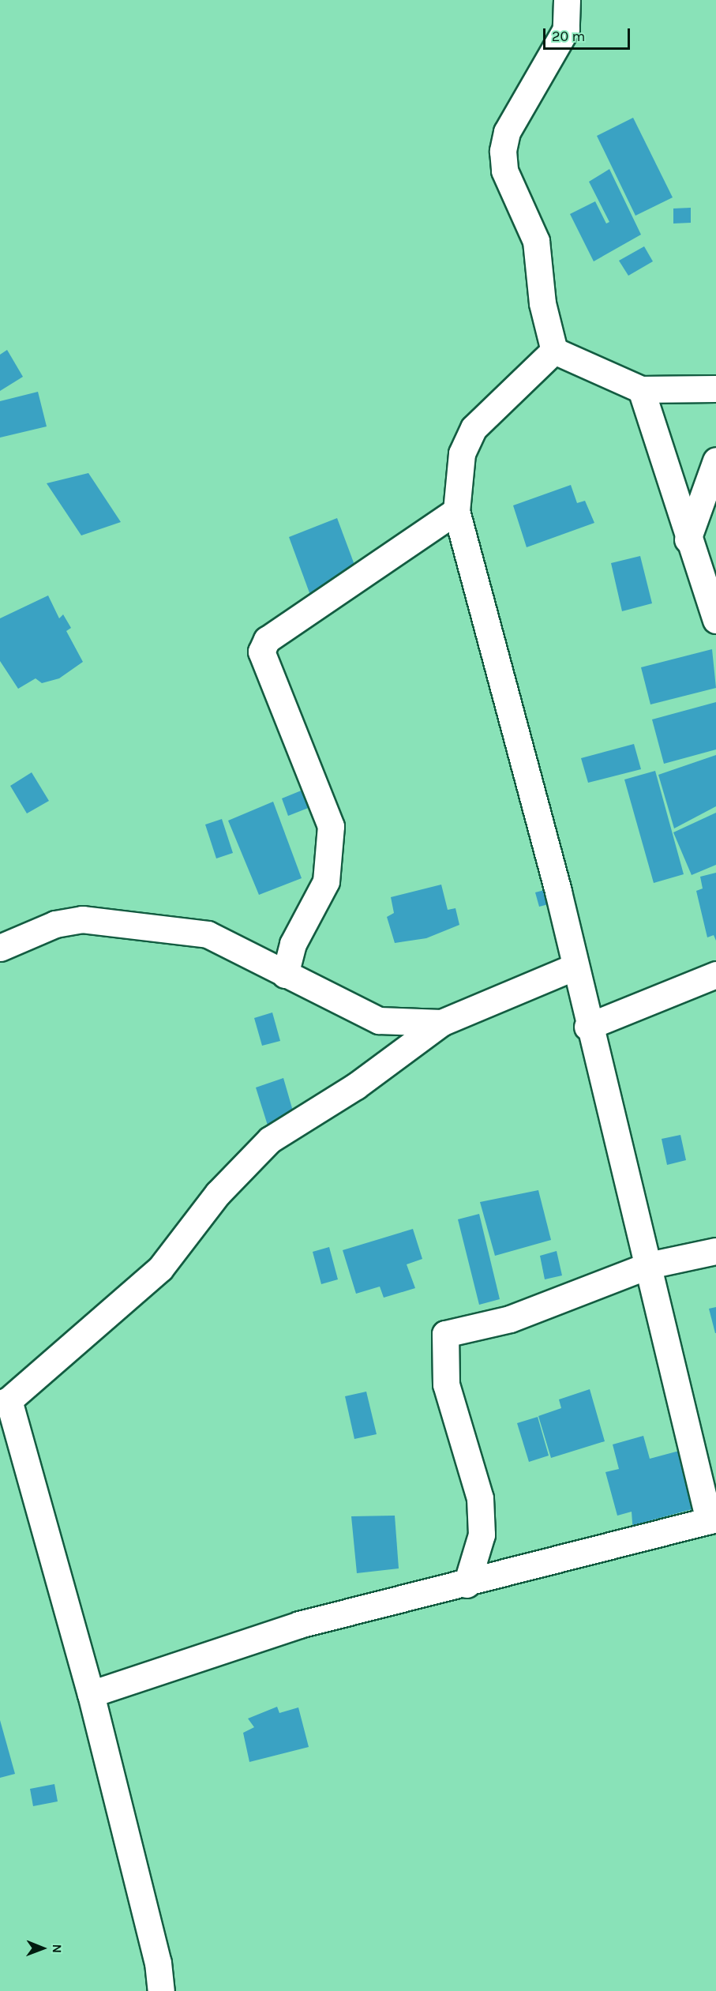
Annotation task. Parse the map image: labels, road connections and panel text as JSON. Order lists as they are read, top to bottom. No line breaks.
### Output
{"scale_bar":"20 m","north":"right"}
